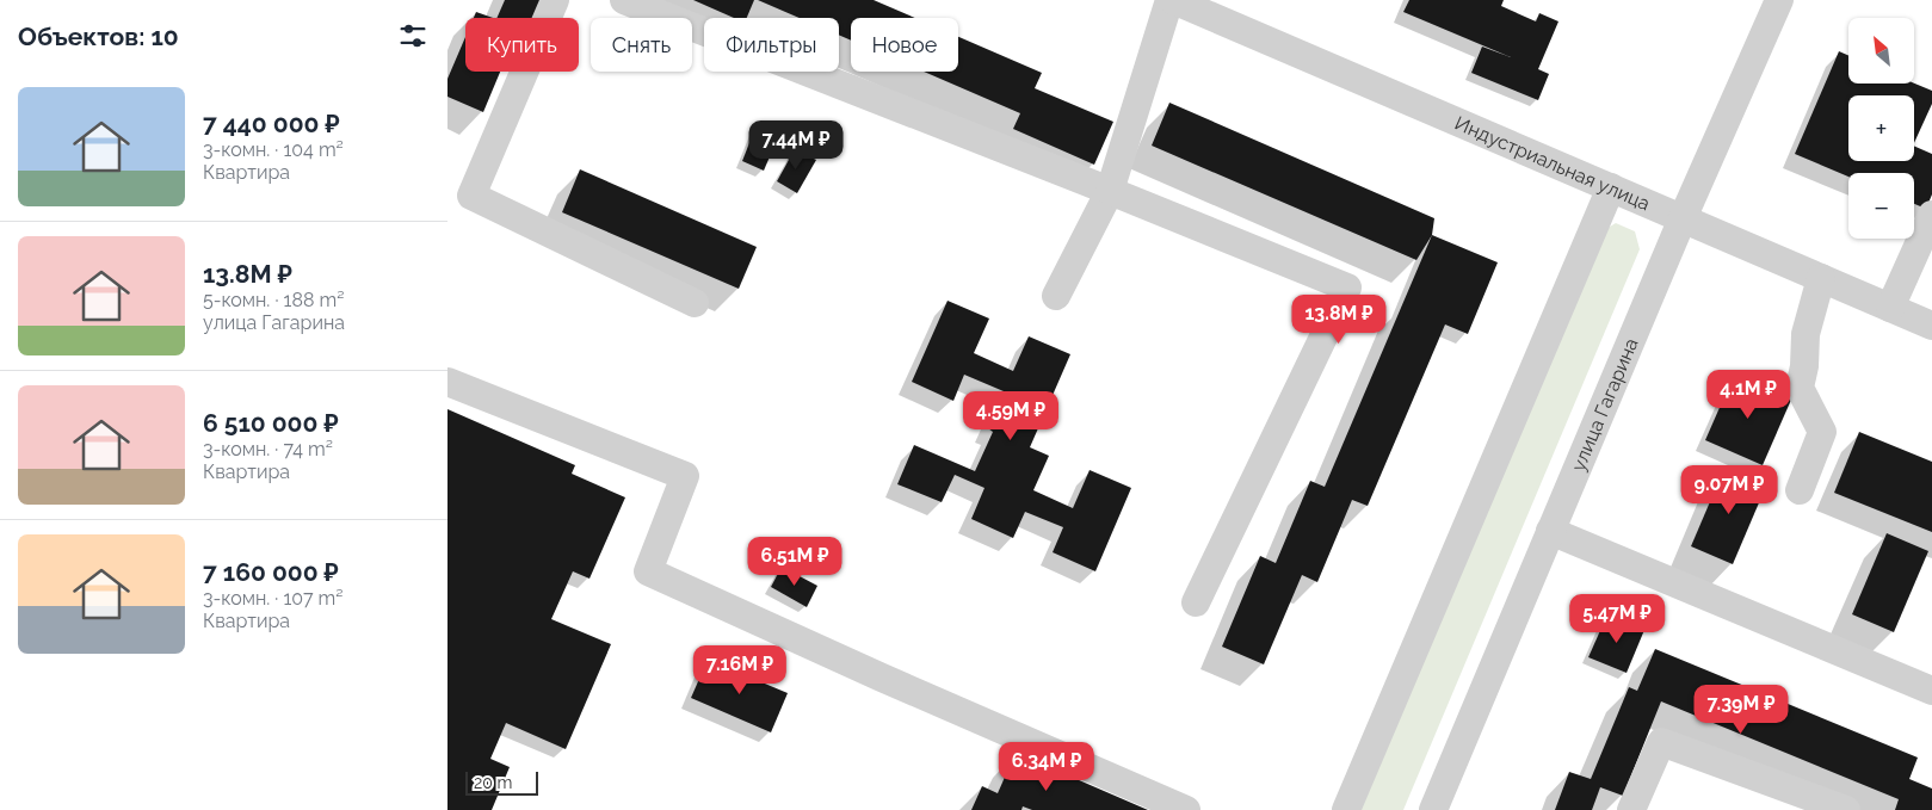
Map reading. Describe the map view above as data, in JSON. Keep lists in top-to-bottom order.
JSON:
{
  "streets": {
    "street": ["Индустриальная улица", "улица Гагарина"]
  },
  "crossings": [
    ["Индустриальная улица", "улица Гагарина"]
  ],
  "scale_bar": "20 m",
  "north": "top left",
  "page": {
    "heading": "Объектов: 10",
    "map_buttons": ["+", "−"],
    "chip": [
      "Купить",
      "Снять",
      "Фильтры",
      "Новое"
    ],
    "list": [
      {
        "name": "7 440 000 ₽",
        "note": "3-комн. · 104 m² · Квартира"
      },
      {
        "name": "13.8M ₽",
        "note": "5-комн. · 188 m² · улица Гагарина"
      },
      {
        "name": "6 510 000 ₽",
        "note": "3-комн. · 74 m² · Квартира"
      },
      {
        "name": "7 160 000 ₽",
        "note": "3-комн. · 107 m² · Квартира"
      }
    ],
    "price": [
      "7.44M ₽",
      "13.8M ₽",
      "4.1M ₽",
      "4.59M ₽",
      "9.07M ₽",
      "6.51M ₽",
      "5.47M ₽",
      "7.16M ₽",
      "7.39M ₽",
      "6.34M ₽"
    ],
    "scale": "20 m"
  }
}
